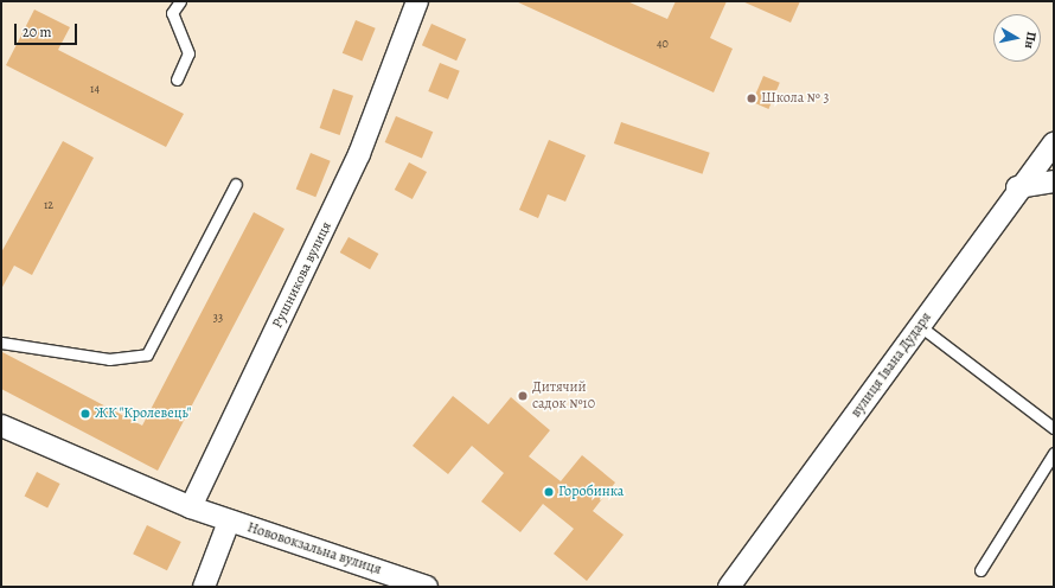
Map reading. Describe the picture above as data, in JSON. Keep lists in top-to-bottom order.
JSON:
{
  "streets": {
    "street": ["Рушникова вулиця", "вулиця Івана Дударя", "Нововокзальна вулиця"]
  },
  "places": [
    "Школа № 3",
    "Дитячий садок №10",
    "ЖК \"Кролевець\"",
    "Горобинка"
  ],
  "house_numbers": [
    "40",
    "14",
    "12",
    "33"
  ],
  "scale_bar": "20 m",
  "north": "right"
}
